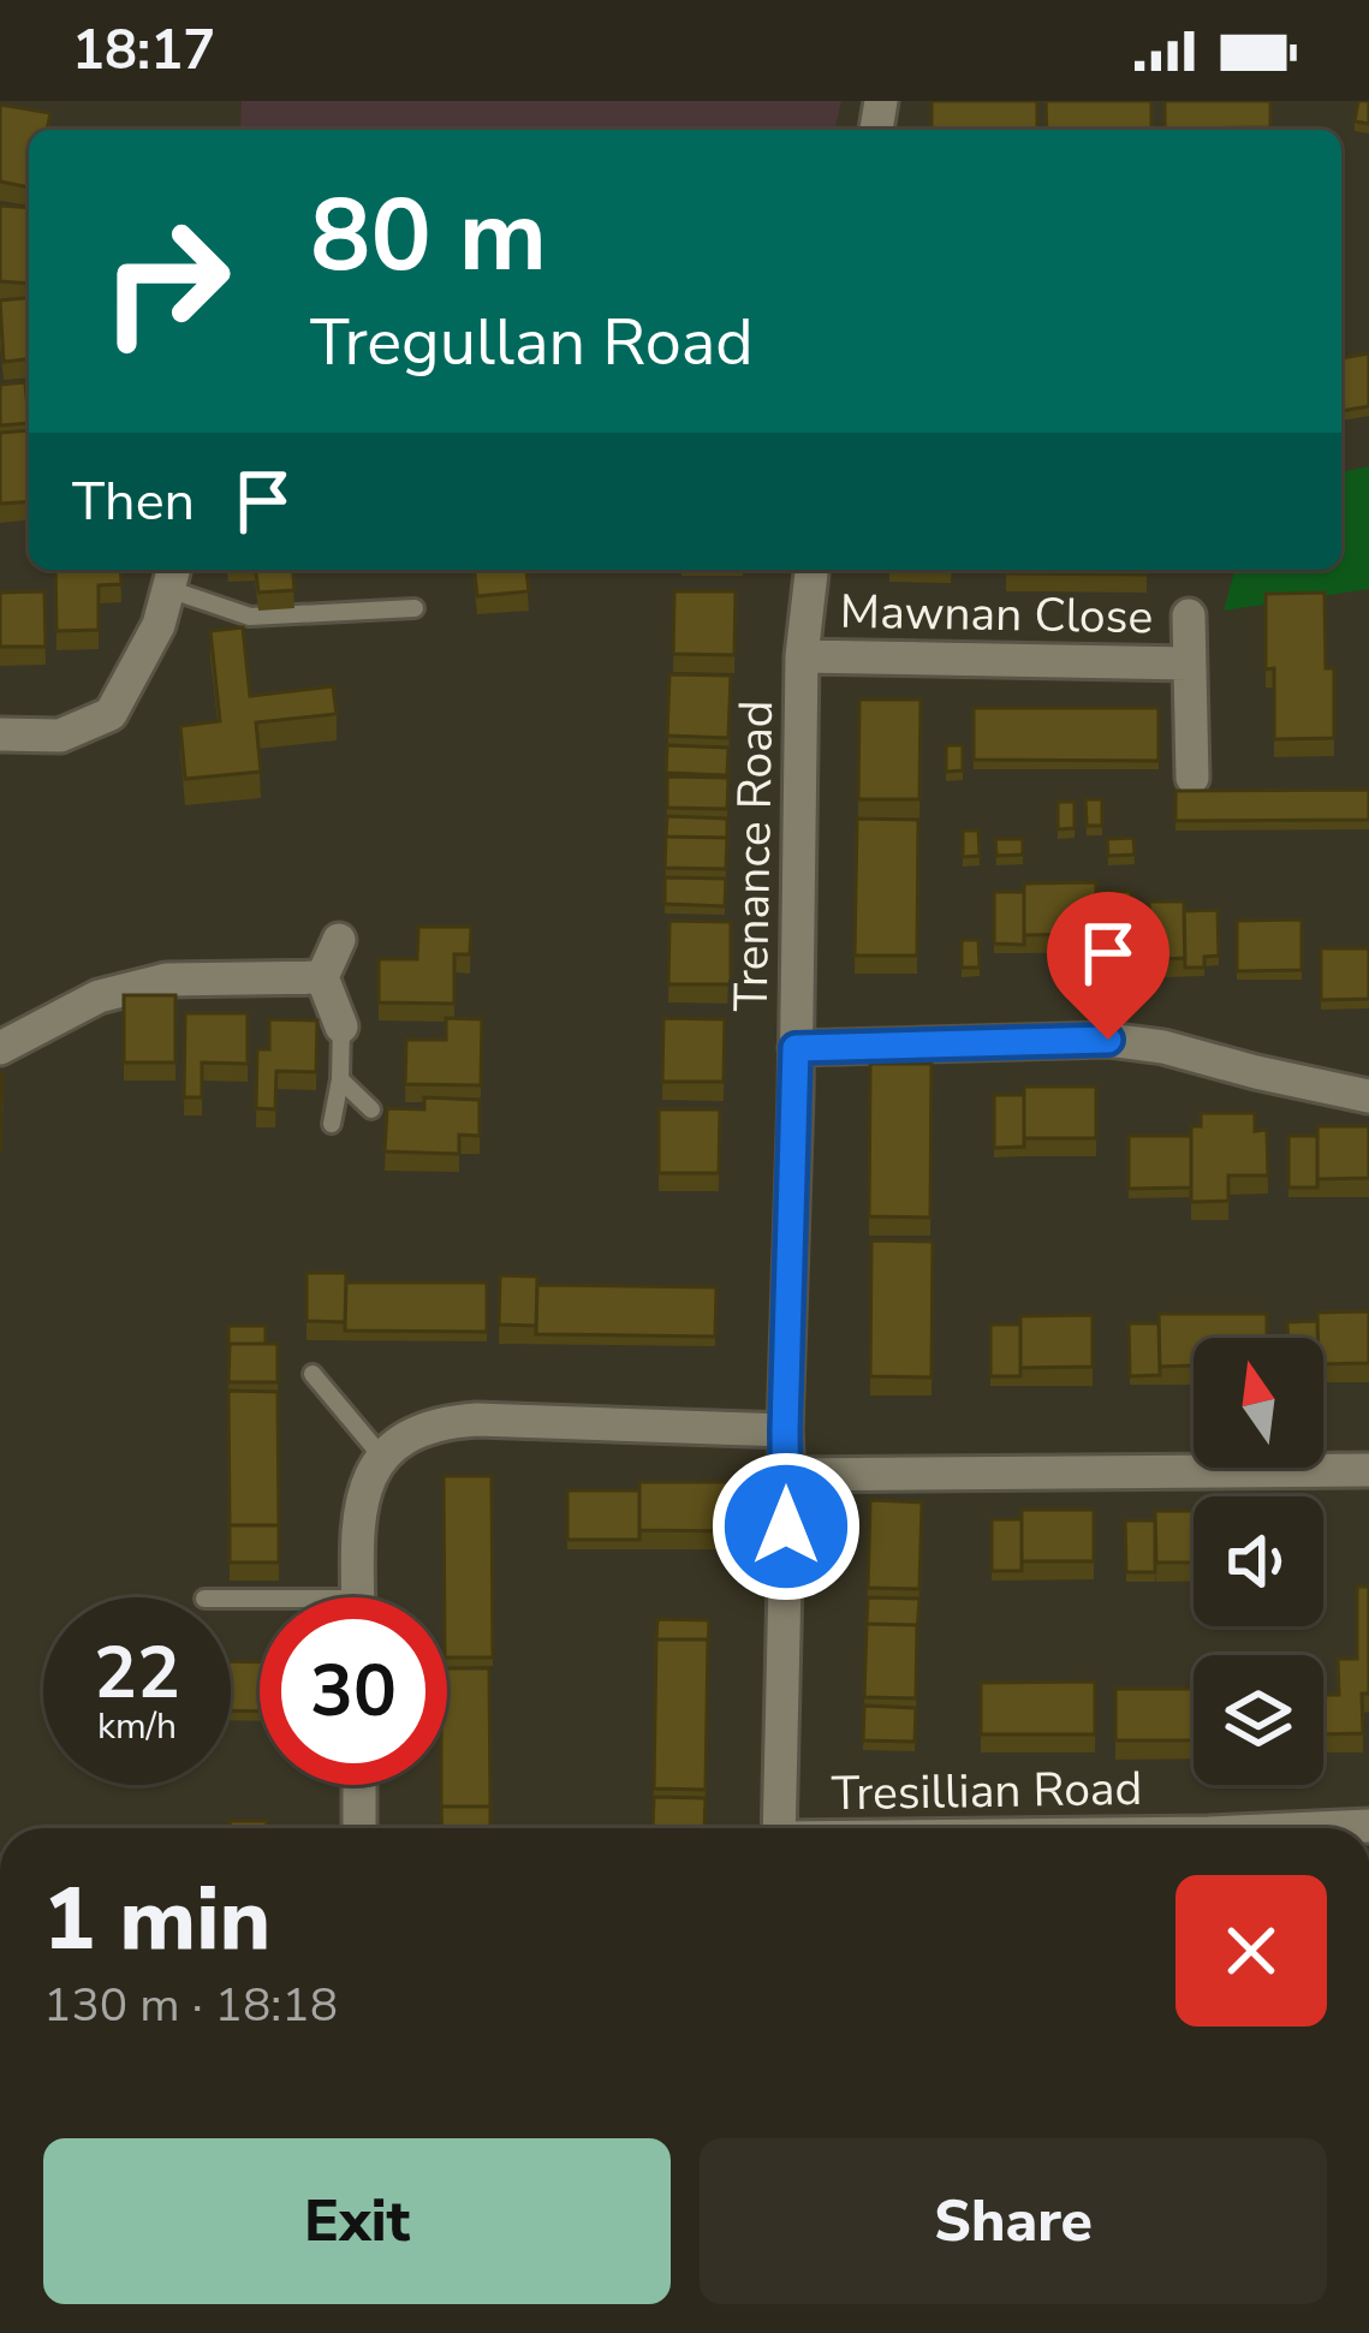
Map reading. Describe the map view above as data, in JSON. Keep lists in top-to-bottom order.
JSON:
{
  "streets": {
    "street": ["Mawnan Close", "Trenance Road"]
  },
  "crossings": [
    ["Mawnan Close", "Trenance Road"]
  ],
  "north": "top",
  "page": {
    "status": "18:17",
    "turn": ["80 m", "Tregullan Road"],
    "then": "Then",
    "speed": "22 km/h",
    "limit": "30",
    "heading": ["1 min", "130 m · 18:18"],
    "buttons": ["Exit", "Share"]
  }
}
